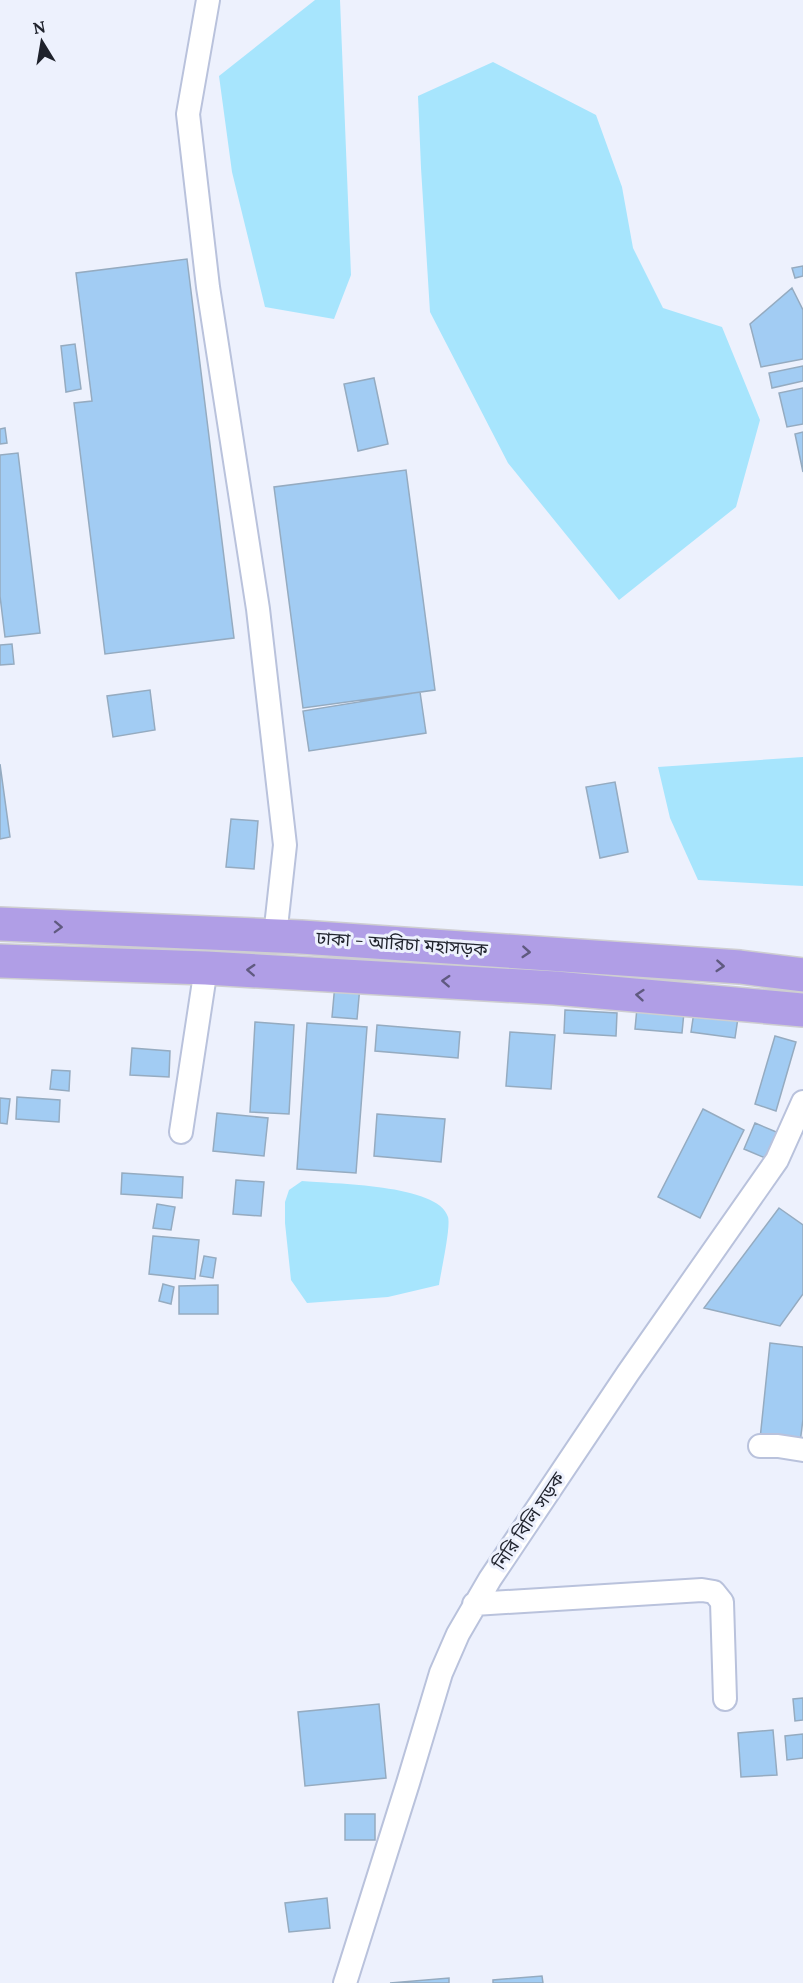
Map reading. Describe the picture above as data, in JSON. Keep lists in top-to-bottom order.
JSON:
{
  "streets": {
    "highway": ["ঢাকা - আরিচা মহাসড়ক"],
    "street": ["নিরি বিলি সড়ক"]
  },
  "north": "top"
}
